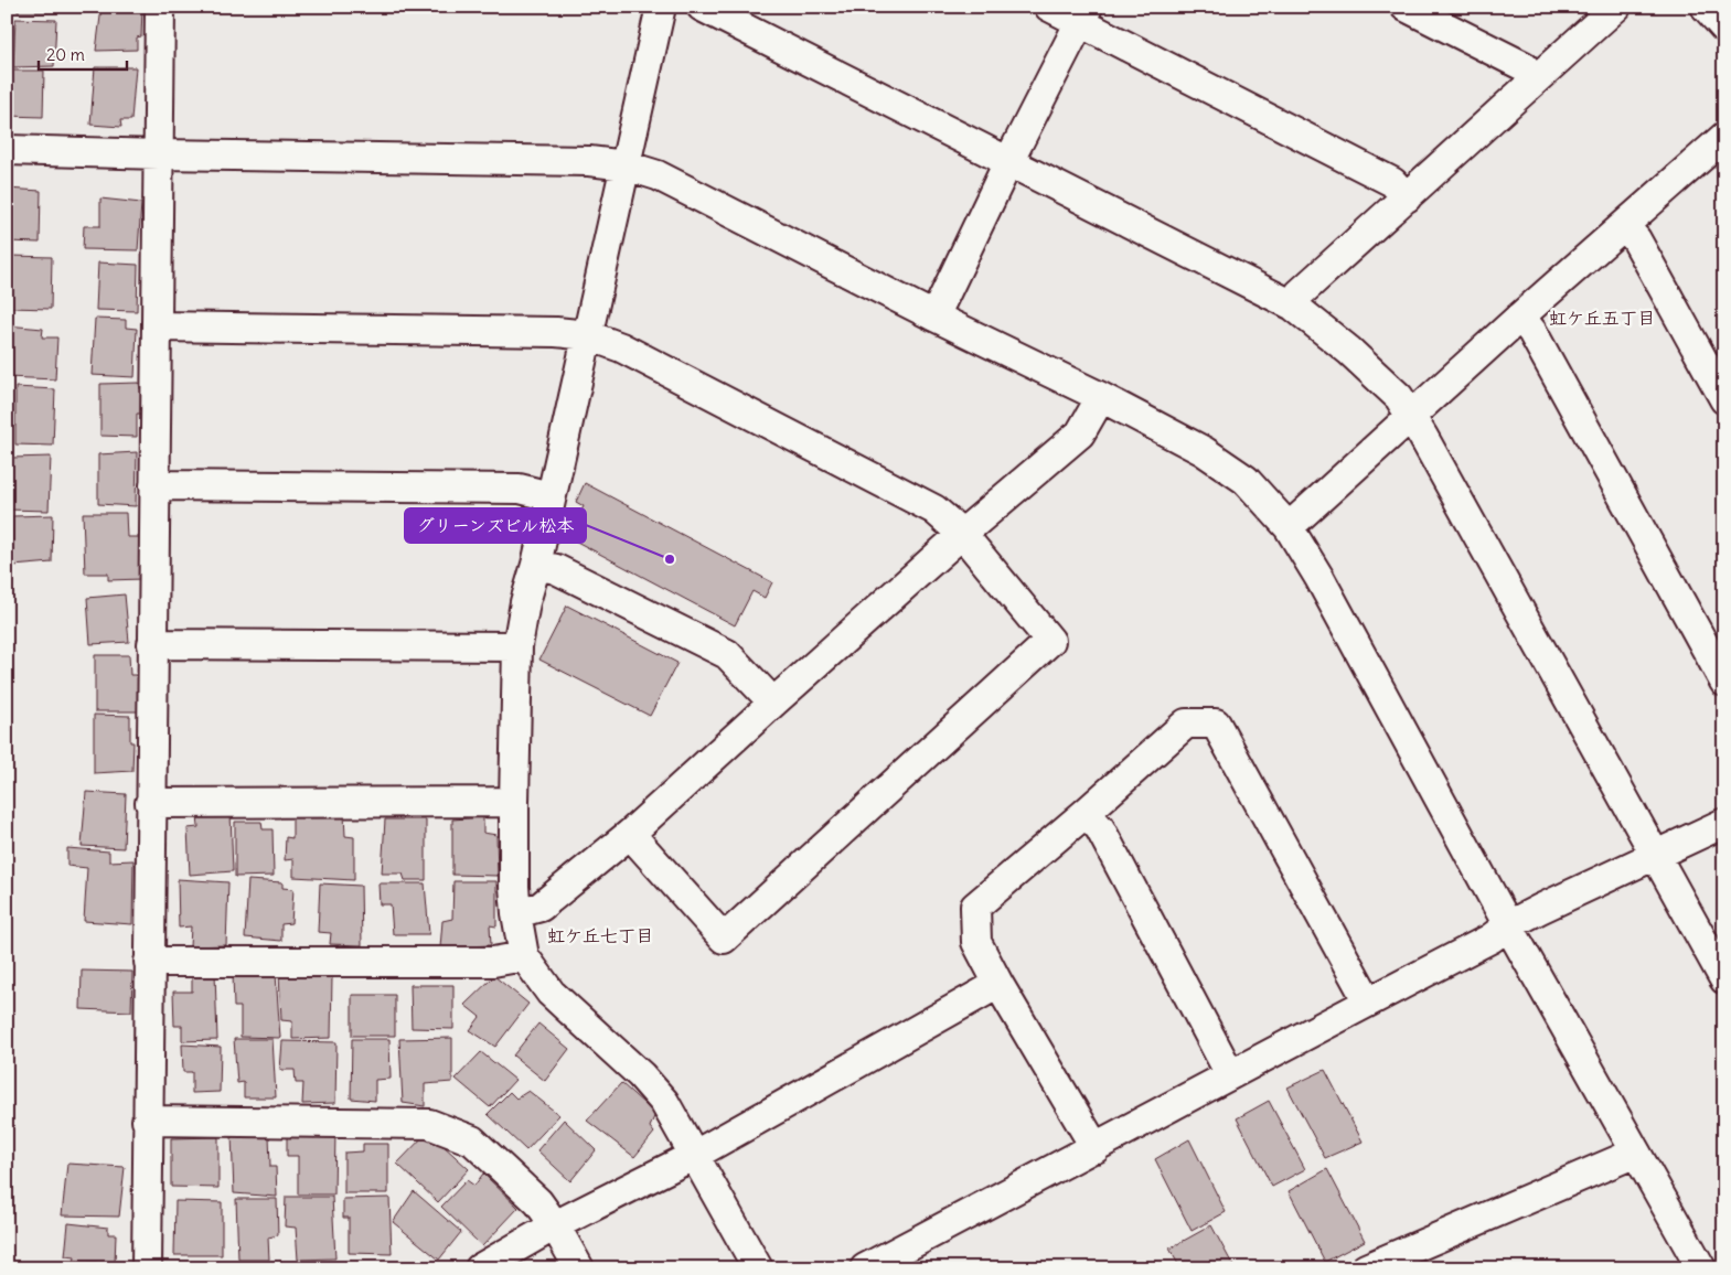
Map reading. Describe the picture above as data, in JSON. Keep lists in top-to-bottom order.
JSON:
{
  "districts": ["虹ケ丘五丁目", "虹ケ丘七丁目"],
  "places": ["グリーンズビル松本"],
  "scale_bar": "20 m"
}
